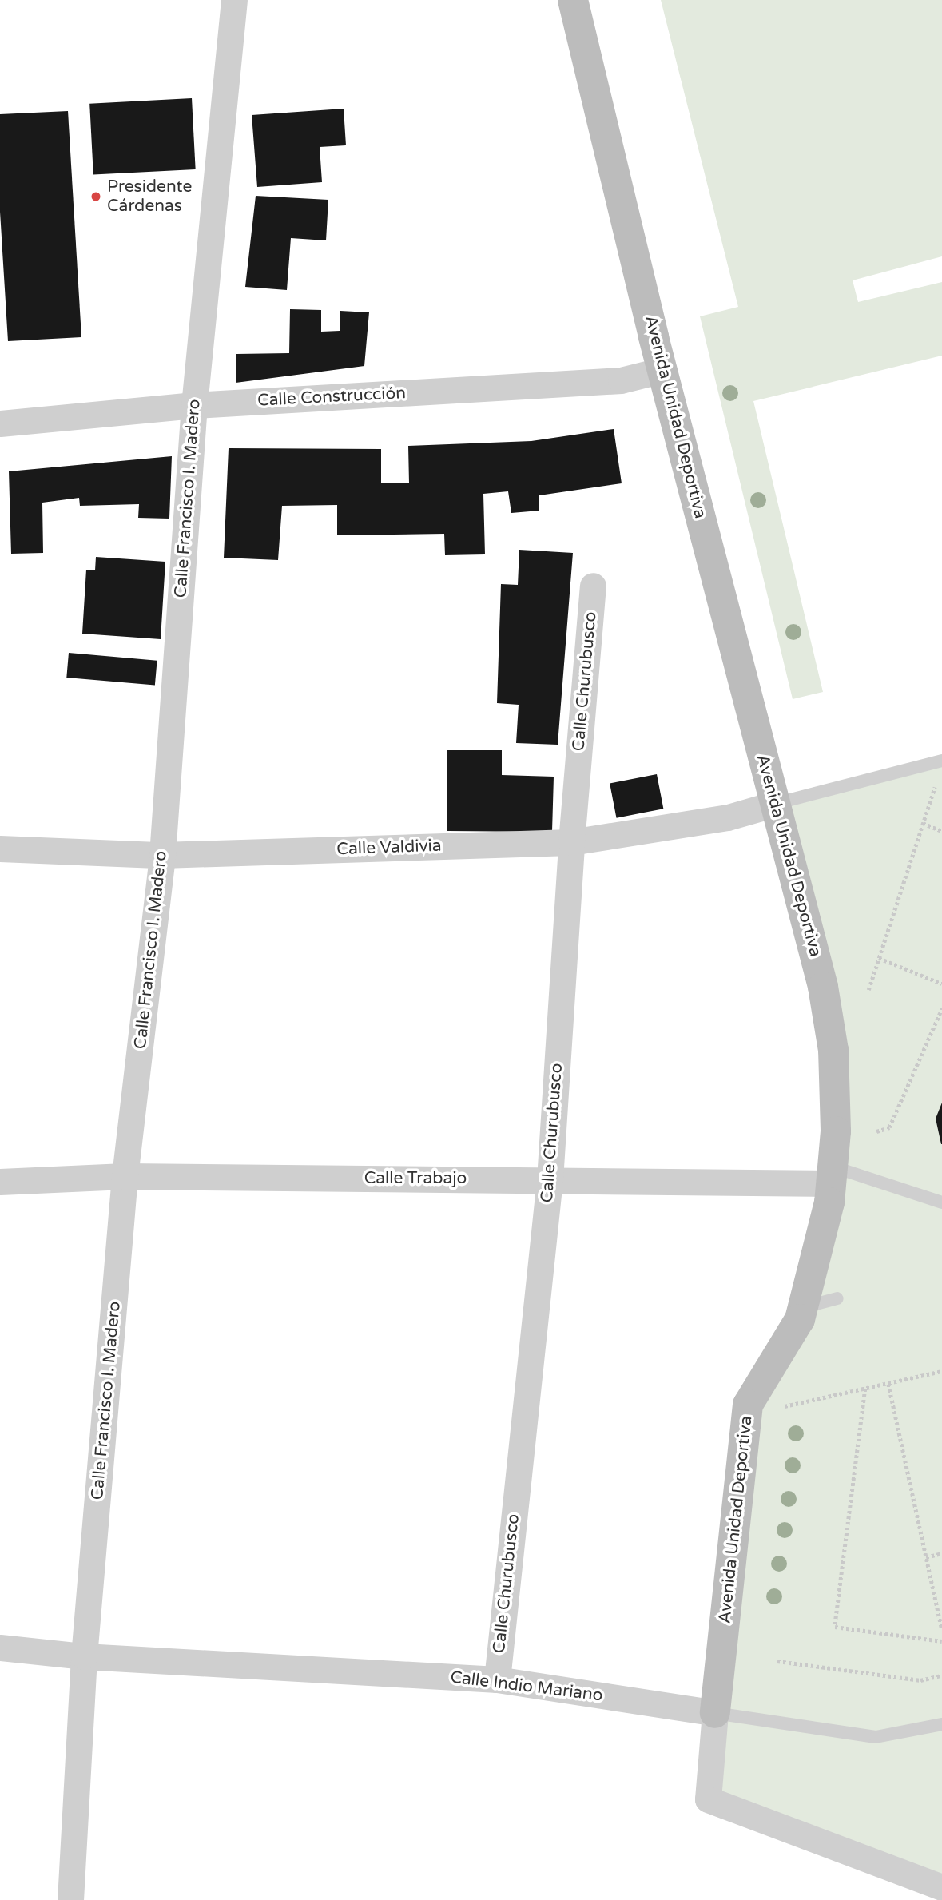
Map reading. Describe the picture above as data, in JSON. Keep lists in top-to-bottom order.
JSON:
{
  "streets": {
    "street": [
      "Calle Construcción",
      "Avenida Unidad Deportiva",
      "Calle Francisco I. Madero",
      "Calle Churubusco",
      "Calle Valdivia",
      "Calle Trabajo",
      "Calle Indio Mariano"
    ]
  },
  "crossings": [
    ["Calle Construcción", "Avenida Unidad Deportiva"],
    ["Calle Construcción", "Calle Francisco I. Madero"],
    ["Avenida Unidad Deportiva", "Calle Valdivia"],
    ["Avenida Unidad Deportiva", "Calle Trabajo"],
    ["Avenida Unidad Deportiva", "Calle Indio Mariano"],
    ["Calle Francisco I. Madero", "Calle Valdivia"],
    ["Calle Francisco I. Madero", "Calle Trabajo"],
    ["Calle Francisco I. Madero", "Calle Indio Mariano"],
    ["Calle Churubusco", "Calle Valdivia"],
    ["Calle Churubusco", "Calle Trabajo"],
    ["Calle Churubusco", "Calle Indio Mariano"]
  ],
  "places": ["Presidente Cárdenas"]
}
